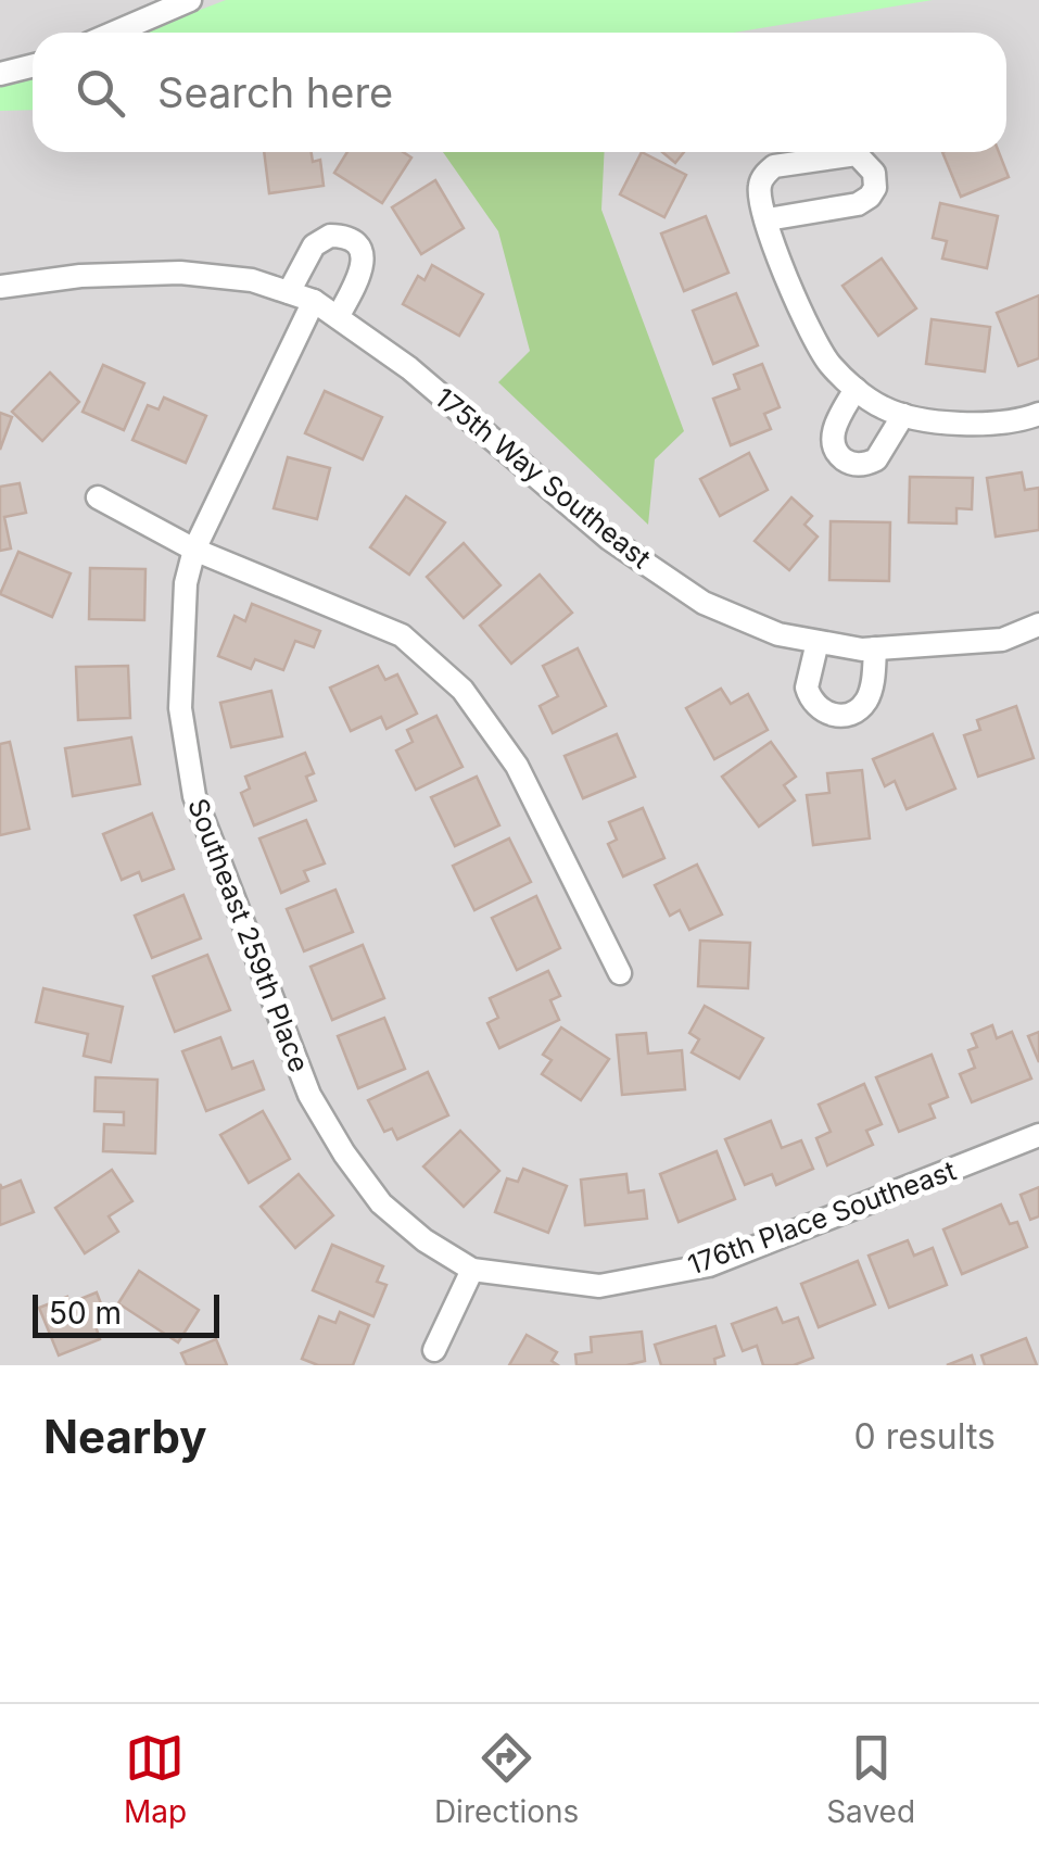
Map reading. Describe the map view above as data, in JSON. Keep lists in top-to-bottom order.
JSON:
{
  "streets": {
    "street": ["175th Way Southeast", "Southeast 259th Place", "176th Place Southeast"]
  },
  "crossings": [
    ["175th Way Southeast", "Southeast 259th Place"],
    ["Southeast 259th Place", "176th Place Southeast"]
  ],
  "scale_bar": "50 m",
  "page": {
    "search": "Search here",
    "scale": "50 m",
    "heading": ["Nearby", "0 results"],
    "nav": ["Map", "Directions", "Saved"]
  }
}
